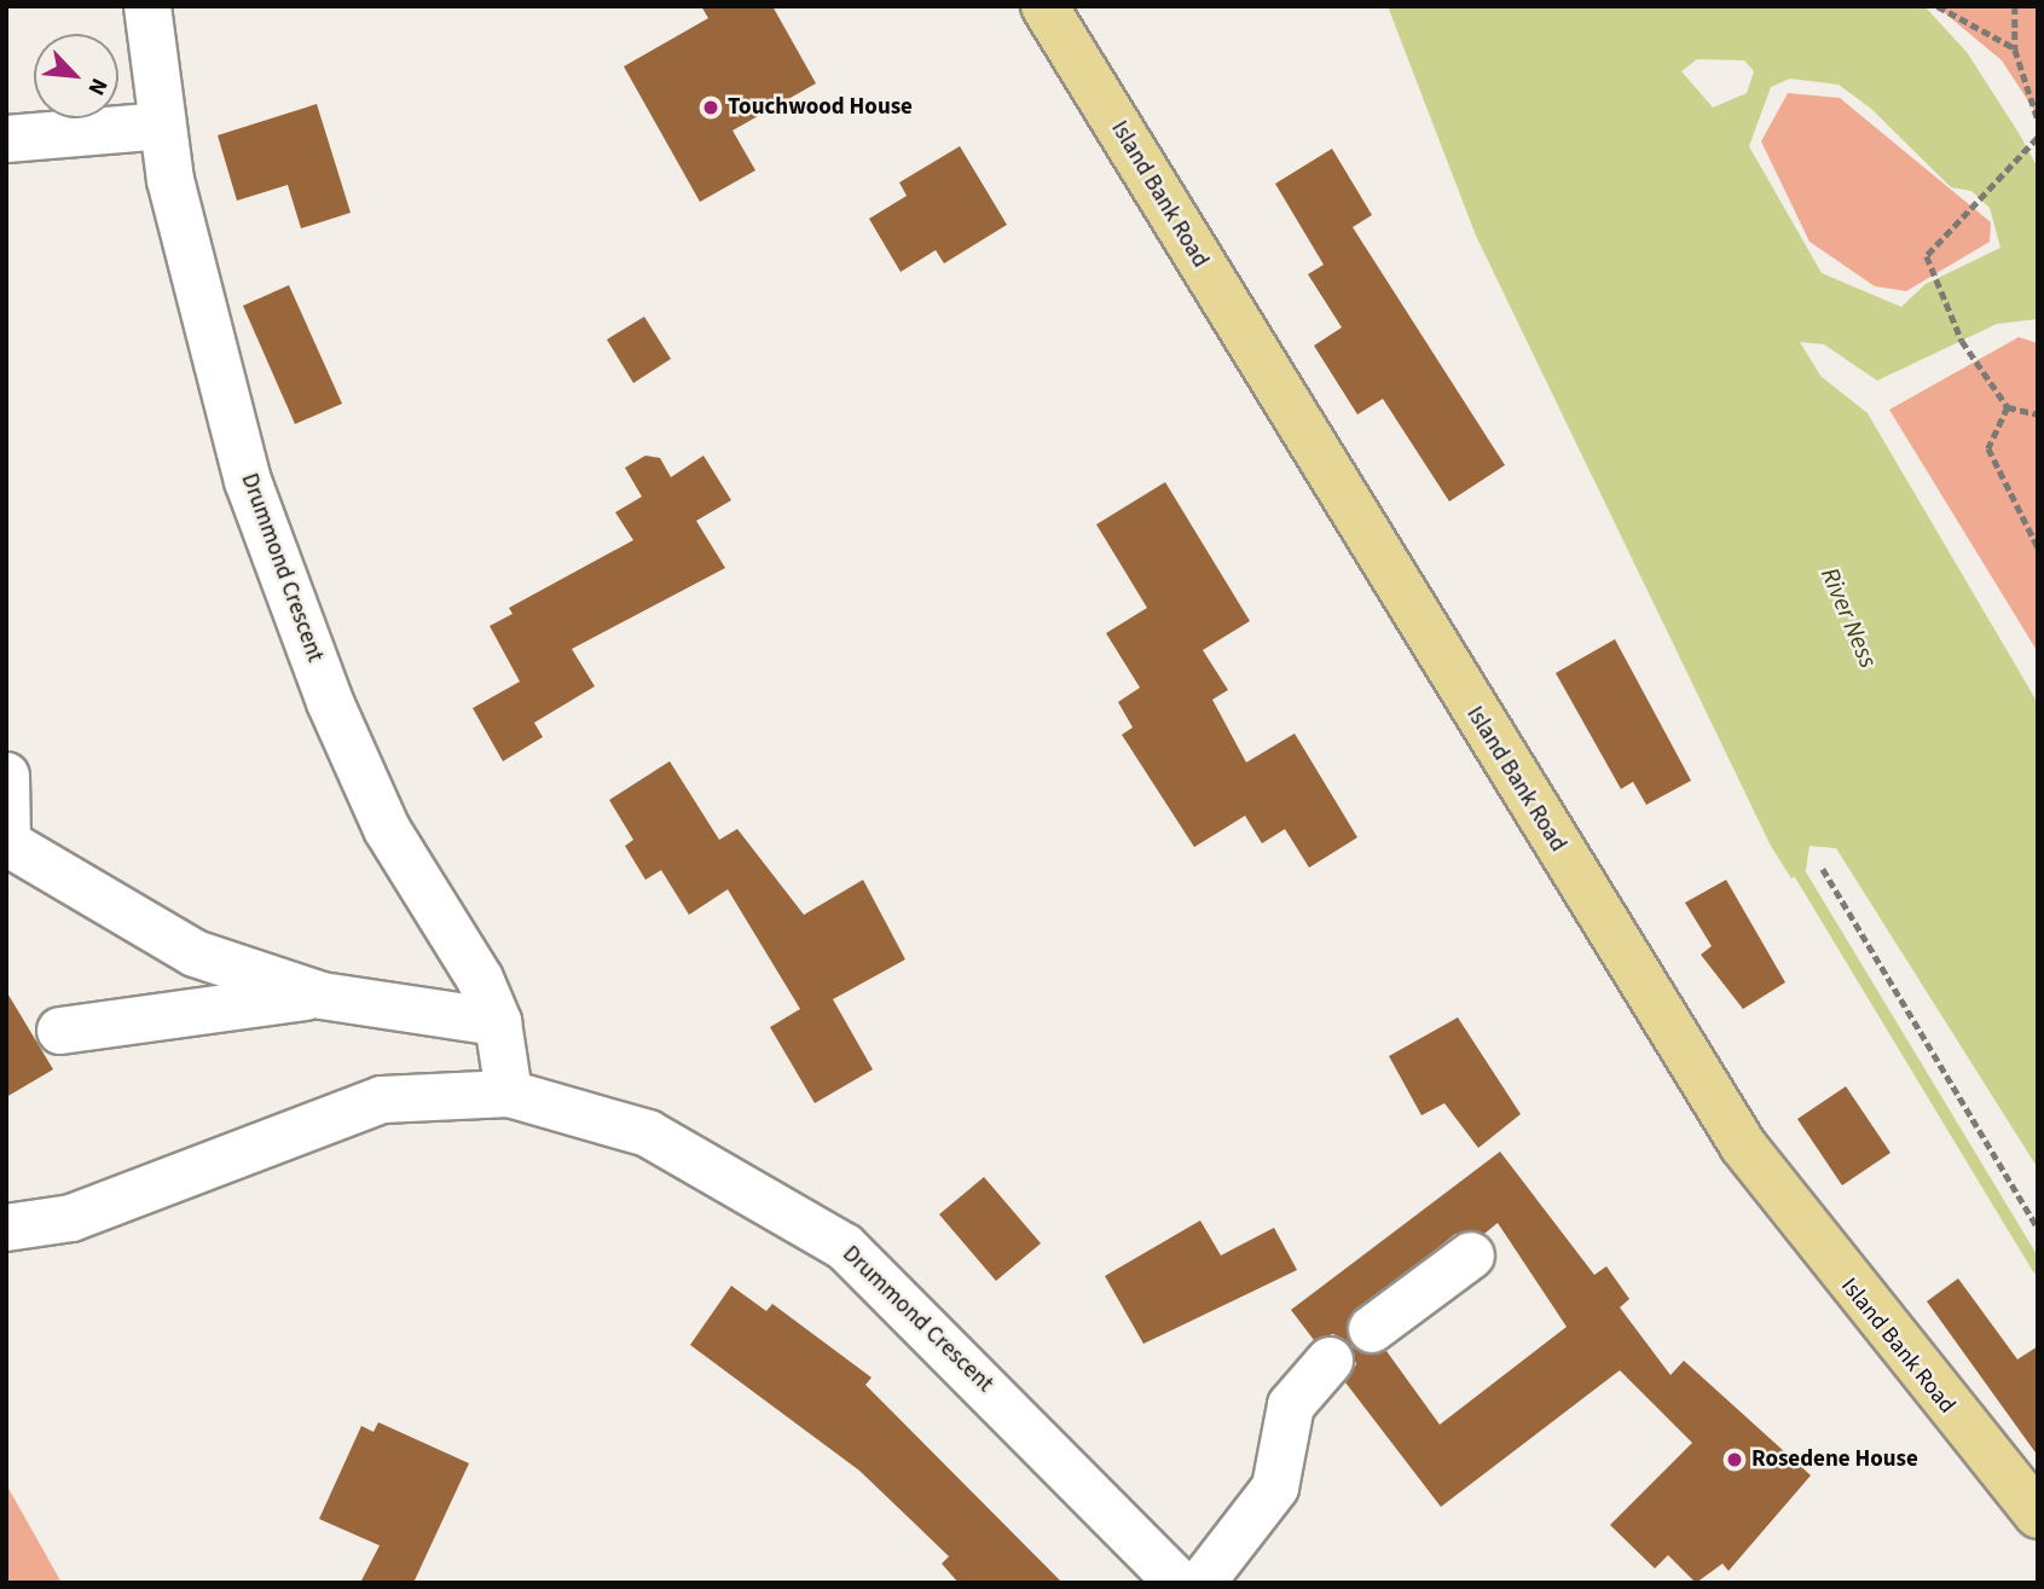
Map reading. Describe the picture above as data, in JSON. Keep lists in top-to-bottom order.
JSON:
{
  "streets": {
    "main road": ["Island Bank Road"],
    "street": ["Drummond Crescent"]
  },
  "water": ["River Ness"],
  "places": ["Touchwood House", "Rosedene House"],
  "north": "bottom right"
}
